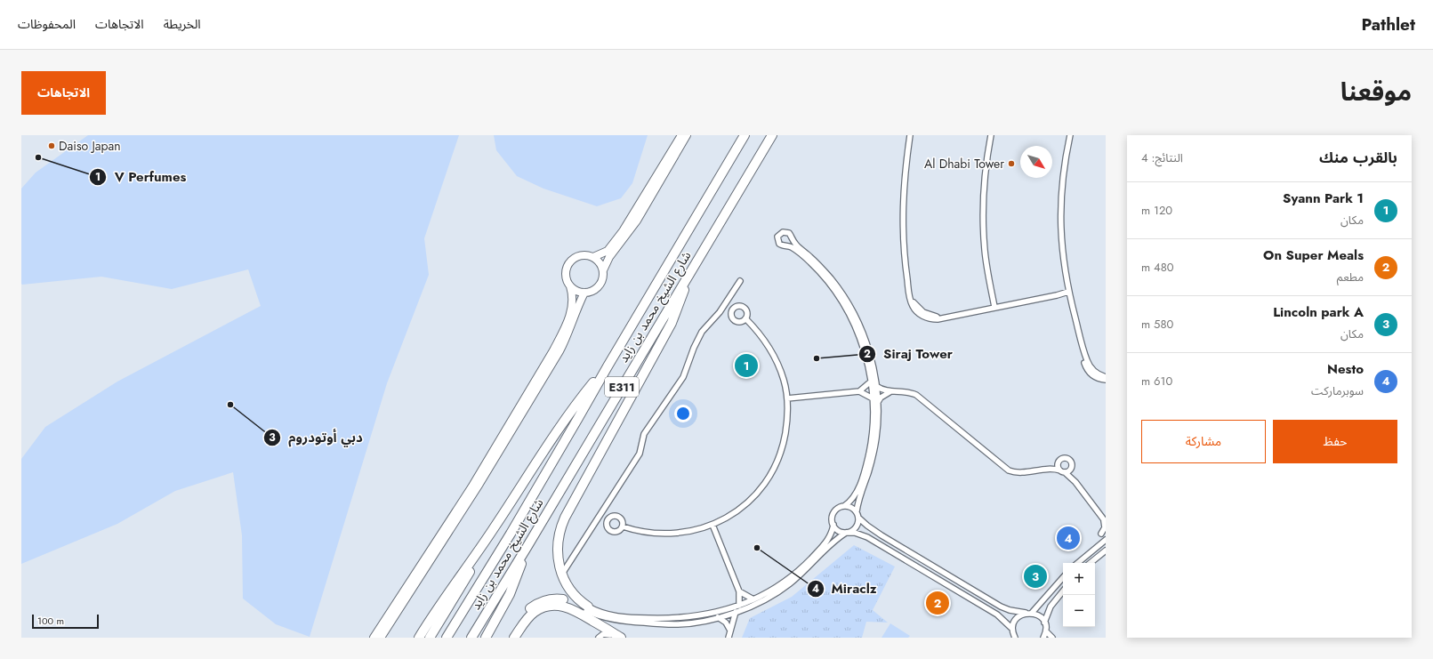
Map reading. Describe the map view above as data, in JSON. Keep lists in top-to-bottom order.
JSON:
{
  "streets": {
    "highway": ["شارع الشيخ محمد بن زايد", "E311"]
  },
  "places": [
    "Daiso Japan",
    "V Perfumes",
    "Al Dhabi Tower",
    "Siraj Tower",
    "دبي أوتودروم",
    "Miraclz"
  ],
  "scale_bar": "100 m",
  "north": "bottom right",
  "page": {
    "header": "Pathlet",
    "nav": ["الخريطة", "الاتجاهات", "المحفوظات"],
    "title": "موقعنا",
    "buttons": [
      "الاتجاهات",
      ["حفظ", "مشاركة"]
    ],
    "heading": ["بالقرب منك", "النتائج: 4"],
    "list": [
      {
        "mark": "1",
        "name": "Syann Park 1",
        "note": "مكان",
        "value": "120 m"
      },
      {
        "mark": "2",
        "name": "On Super Meals",
        "note": "مطعم",
        "value": "480 m"
      },
      {
        "mark": "3",
        "name": "Lincoln park A",
        "note": "مكان",
        "value": "580 m"
      },
      {
        "mark": "4",
        "name": "Nesto",
        "note": "سوبرماركت",
        "value": "610 m"
      }
    ],
    "pins": [
      "1",
      "4",
      "3",
      "2"
    ],
    "map_buttons": ["+", "−"],
    "scale": "100 m"
  }
}
